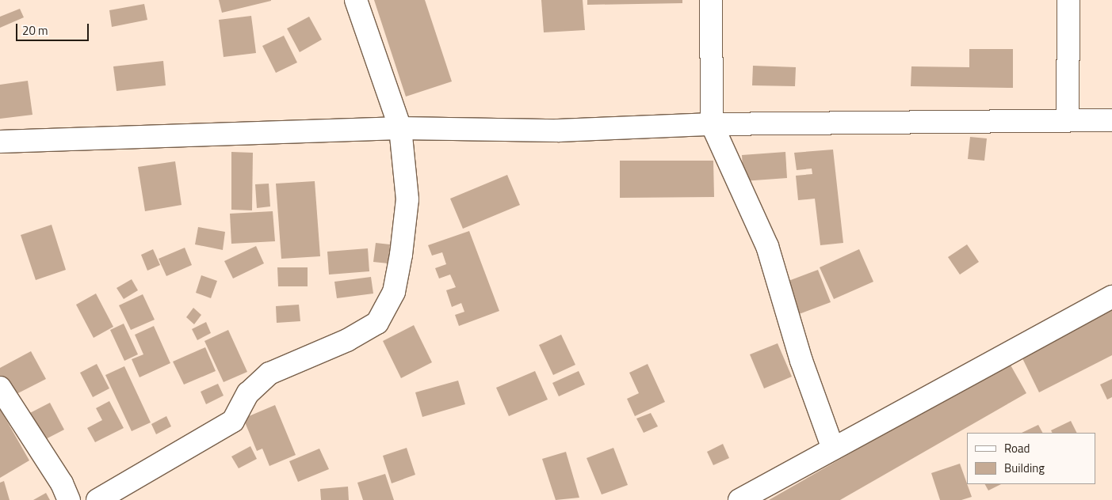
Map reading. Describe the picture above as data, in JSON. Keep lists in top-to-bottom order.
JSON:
{
  "legend": ["Road", "Building"],
  "scale_bar": "20 m"
}
